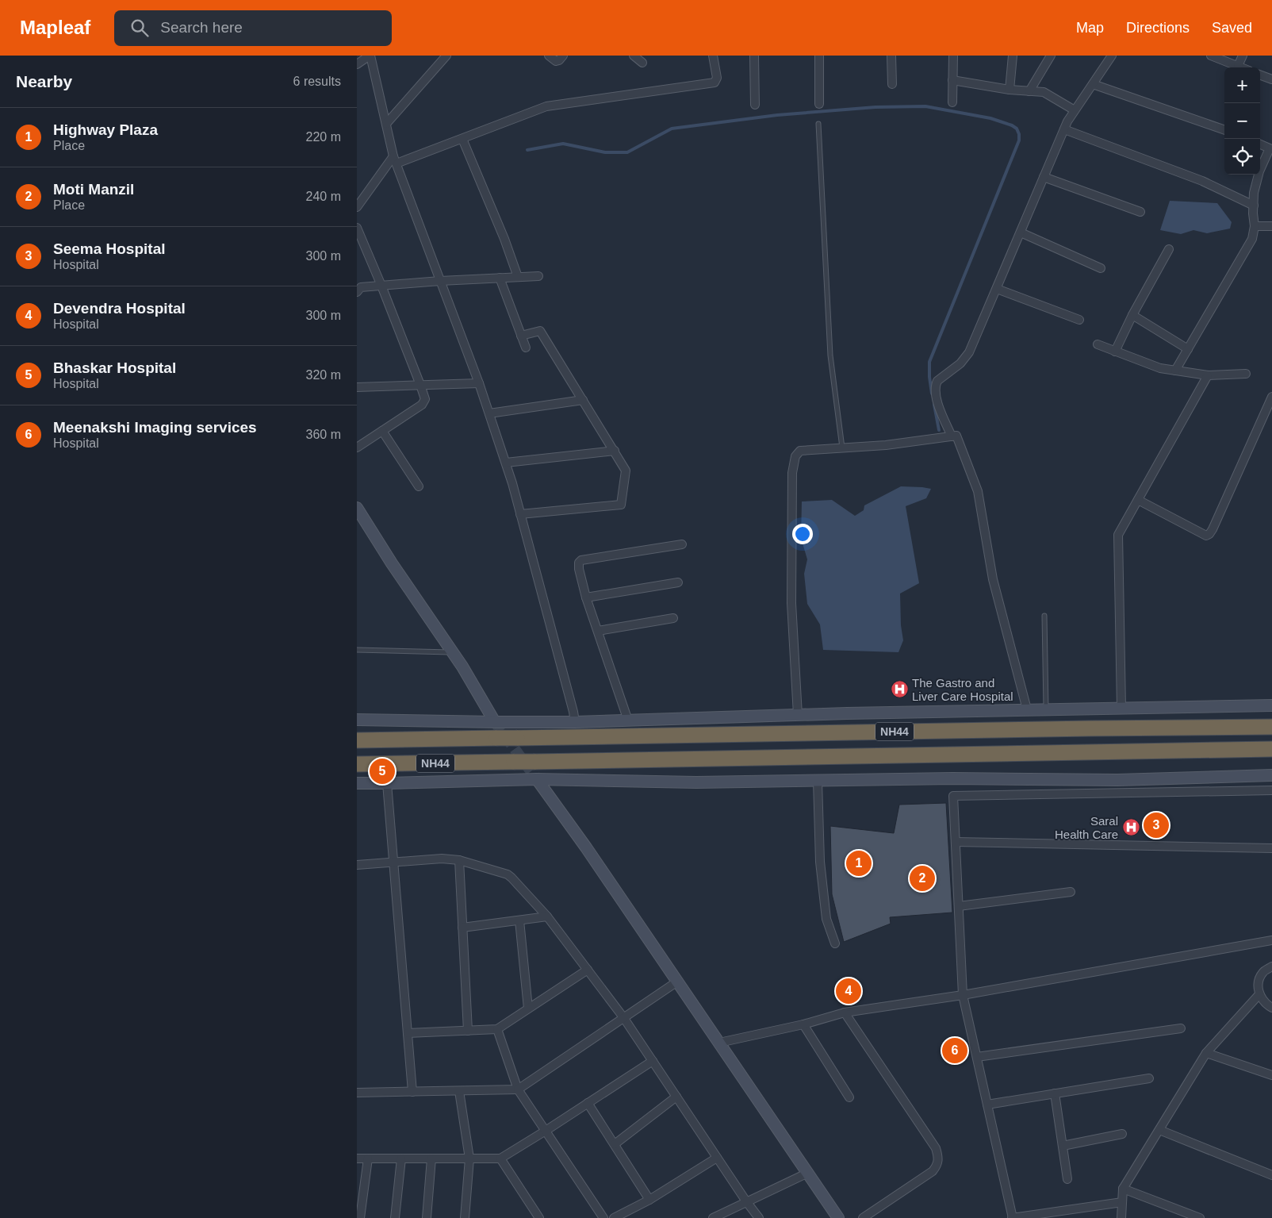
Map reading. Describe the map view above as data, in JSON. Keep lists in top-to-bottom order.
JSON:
{
  "streets": {
    "highway": ["NH44"]
  },
  "places": {
    "hospital": ["The Gastro and Liver Care Hospital", "Saral Health Care"]
  },
  "page": {
    "header": "Mapleaf",
    "search": "Search here",
    "nav": ["Map", "Directions", "Saved"],
    "heading": ["Nearby", "6 results"],
    "map_buttons": ["+", "−"],
    "list": [
      {
        "mark": "1",
        "name": "Highway Plaza",
        "note": "Place",
        "value": "220 m"
      },
      {
        "mark": "2",
        "name": "Moti Manzil",
        "note": "Place",
        "value": "240 m"
      },
      {
        "mark": "3",
        "name": "Seema Hospital",
        "note": "Hospital",
        "value": "300 m"
      },
      {
        "mark": "4",
        "name": "Devendra Hospital",
        "note": "Hospital",
        "value": "300 m"
      },
      {
        "mark": "5",
        "name": "Bhaskar Hospital",
        "note": "Hospital",
        "value": "320 m"
      },
      {
        "mark": "6",
        "name": "Meenakshi Imaging services",
        "note": "Hospital",
        "value": "360 m"
      }
    ],
    "pins": [
      "5",
      "3",
      "1",
      "2",
      "4",
      "6"
    ]
  }
}
